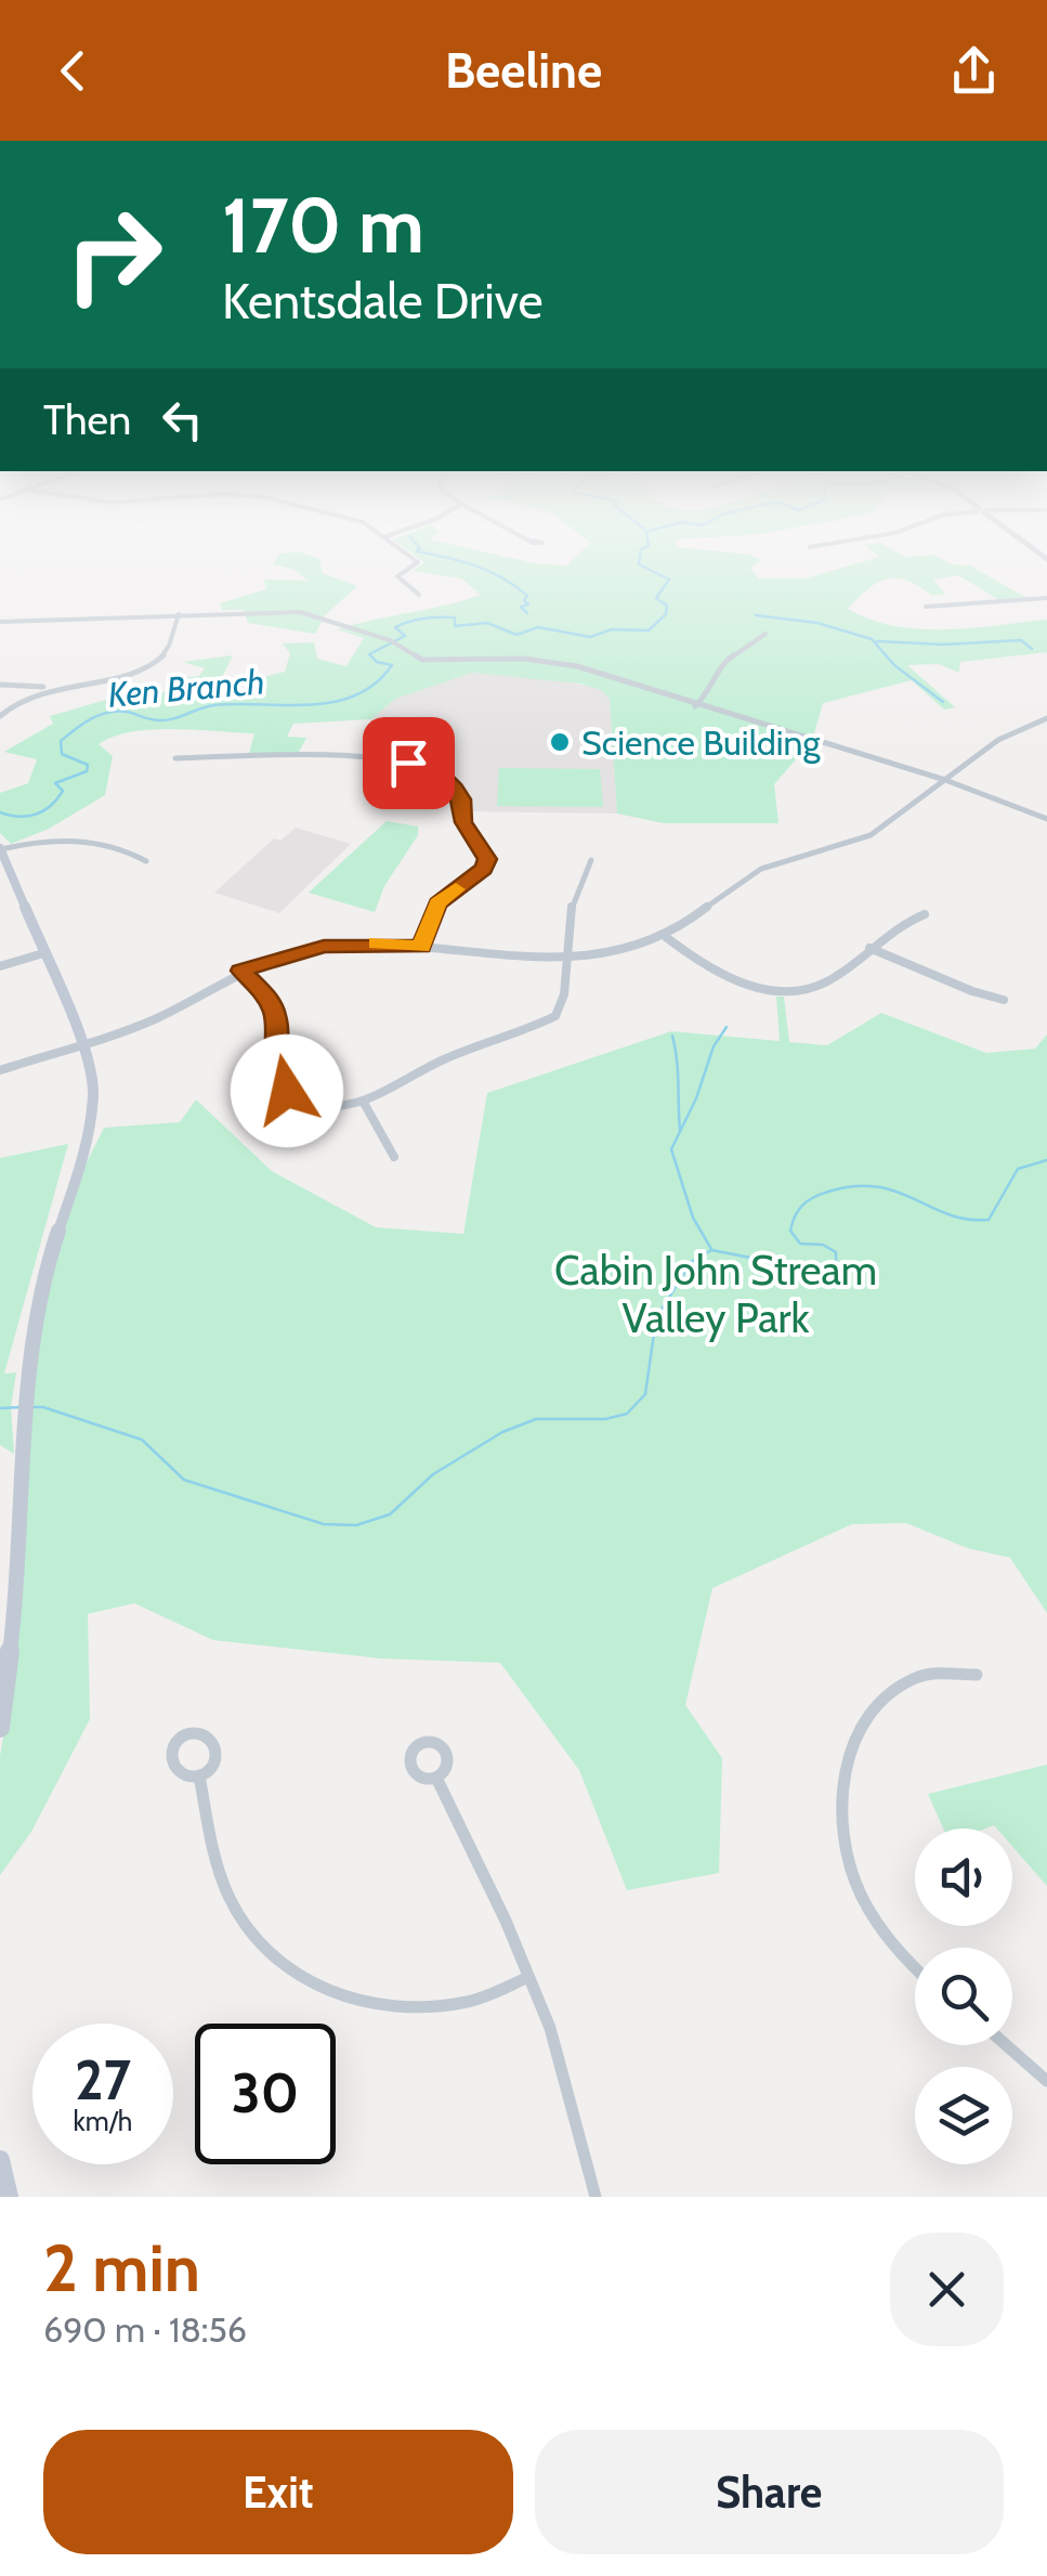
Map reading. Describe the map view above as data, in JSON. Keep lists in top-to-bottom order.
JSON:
{
  "water": ["Ken Branch"],
  "parks": ["Cabin John Stream Valley Park"],
  "places": ["Science Building"],
  "page": {
    "header": "Beeline",
    "turn": ["170 m", "Kentsdale Drive"],
    "then": "Then",
    "speed": "27 km/h",
    "limit": "30",
    "heading": ["2 min", "690 m · 18:56"],
    "buttons": ["Exit", "Share"]
  }
}
